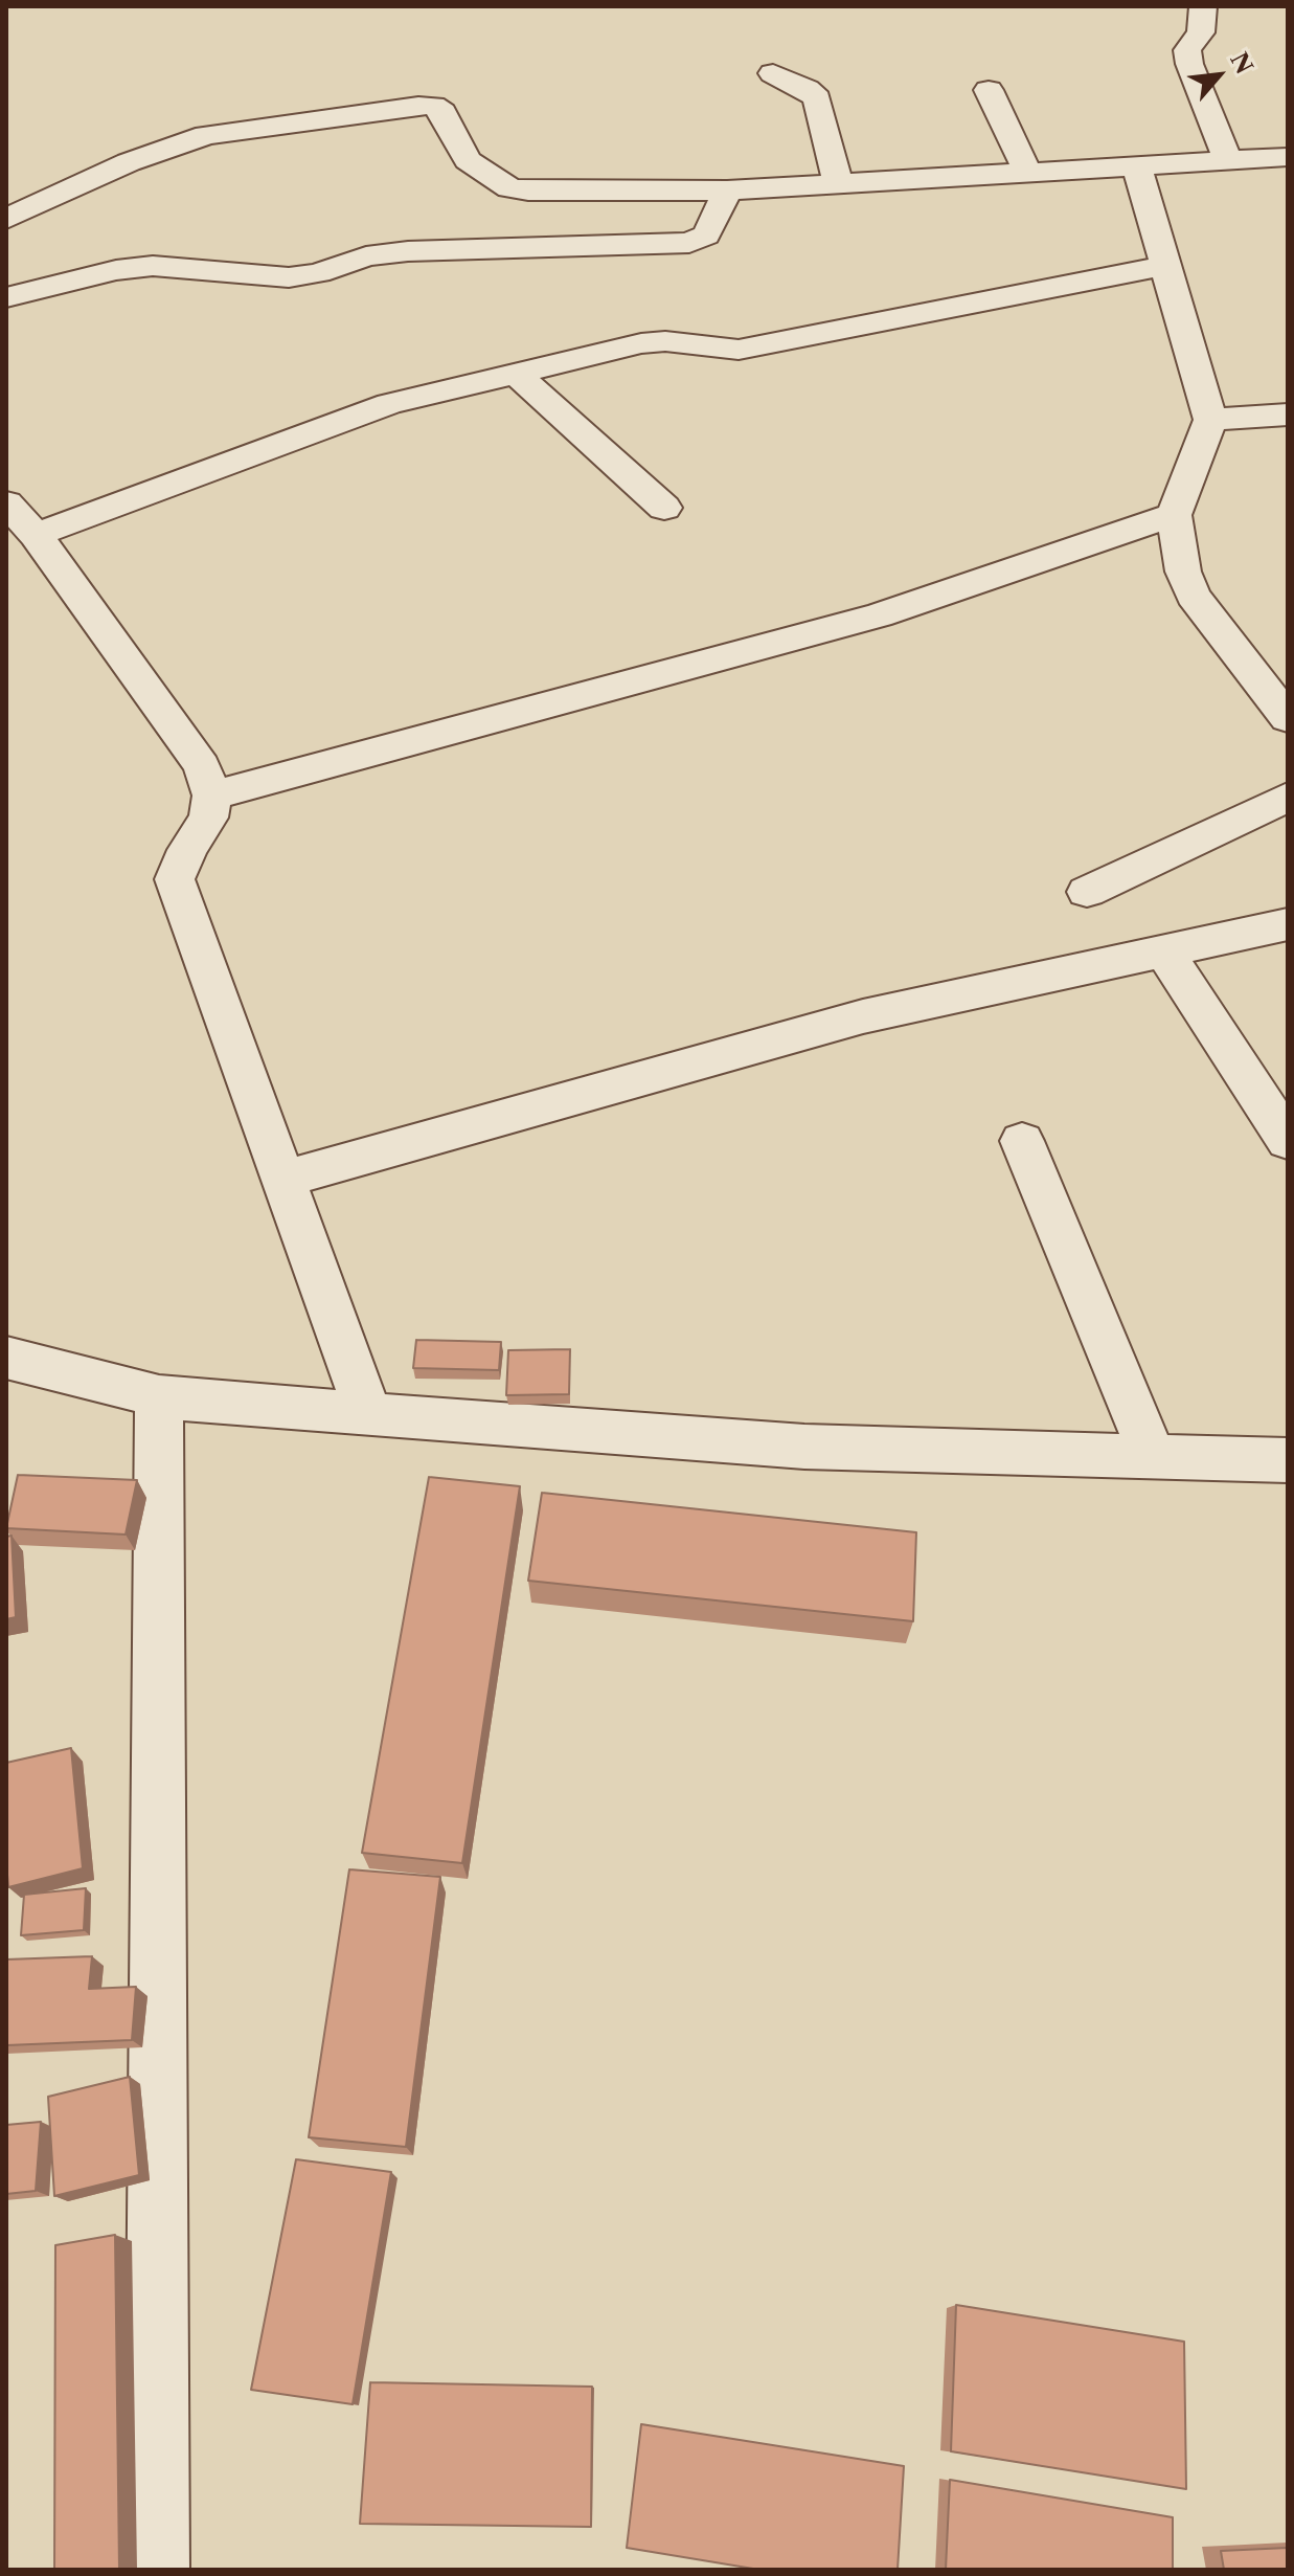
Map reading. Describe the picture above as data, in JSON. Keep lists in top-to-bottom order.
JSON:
{
  "north": "top right"
}
